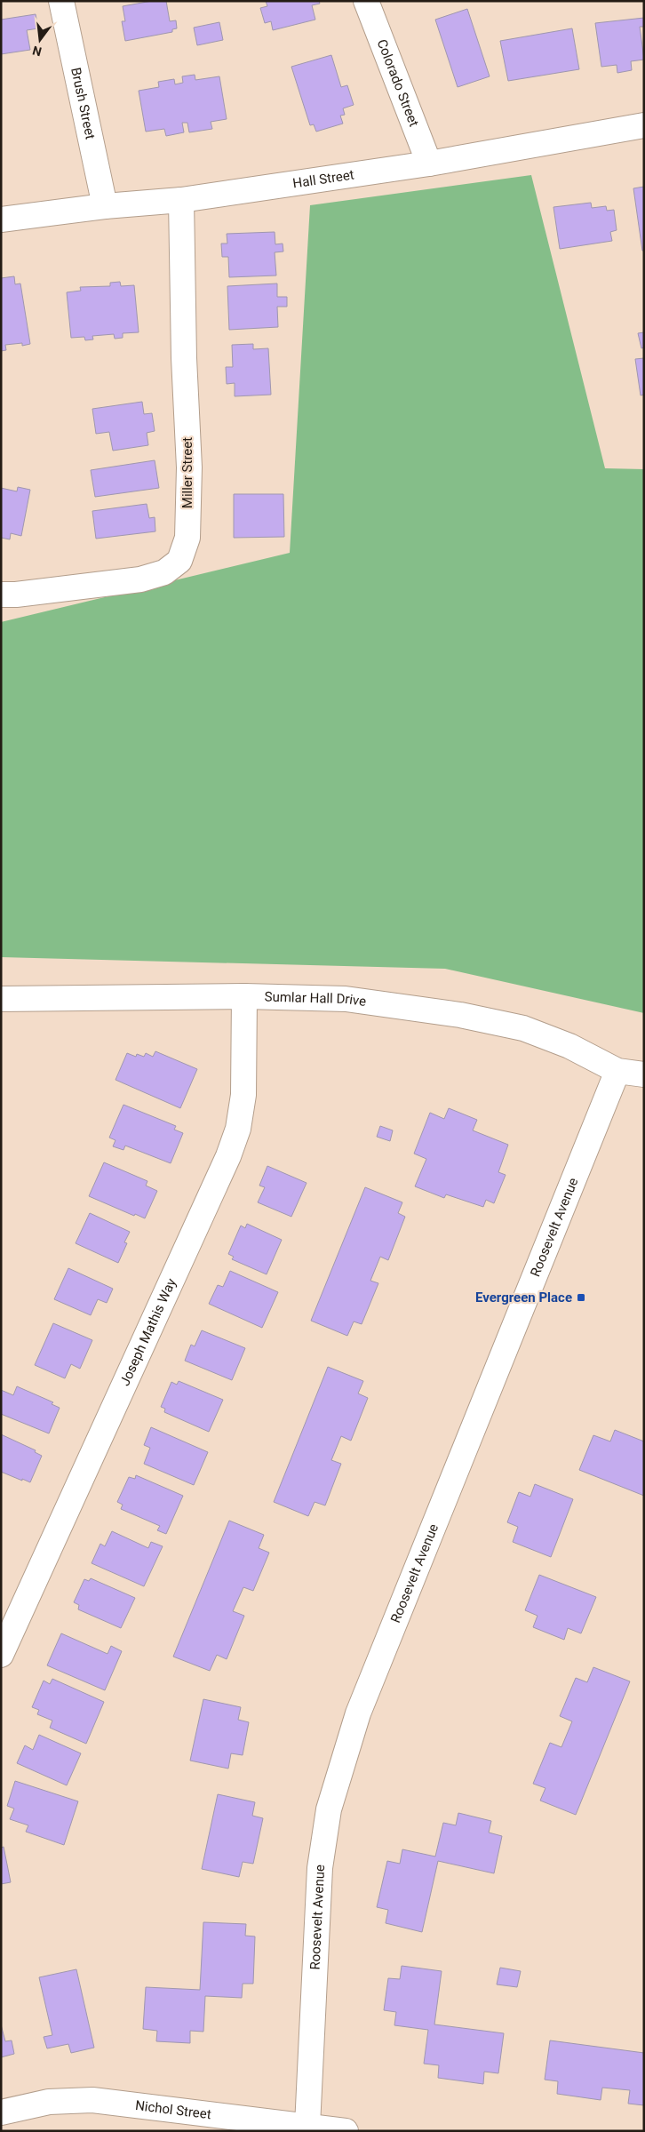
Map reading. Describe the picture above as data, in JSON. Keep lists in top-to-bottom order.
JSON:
{
  "streets": {
    "street": [
      "Colorado Street",
      "Brush Street",
      "Hall Street",
      "Miller Street",
      "Sumlar Hall Drive",
      "Roosevelt Avenue",
      "Joseph Mathis Way",
      "Nichol Street"
    ]
  },
  "crossings": [
    ["Colorado Street", "Hall Street"],
    ["Brush Street", "Hall Street"],
    ["Hall Street", "Miller Street"],
    ["Sumlar Hall Drive", "Roosevelt Avenue"],
    ["Sumlar Hall Drive", "Joseph Mathis Way"],
    ["Roosevelt Avenue", "Nichol Street"]
  ],
  "places": {
    "transit": ["Evergreen Place"]
  },
  "north": "bottom"
}
